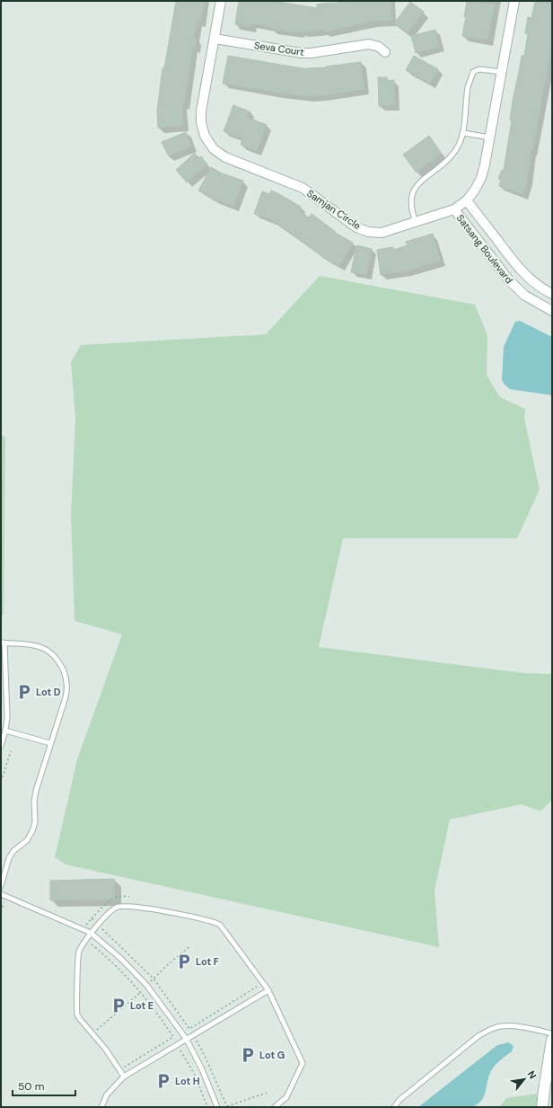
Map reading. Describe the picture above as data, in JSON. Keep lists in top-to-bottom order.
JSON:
{
  "streets": {
    "street": ["Seva Court", "Samjan Circle", "Satsang Boulevard"]
  },
  "crossings": [
    ["Seva Court", "Samjan Circle"],
    ["Samjan Circle", "Satsang Boulevard"]
  ],
  "places": {
    "parking": [
      "Lot D",
      "Lot F",
      "Lot E",
      "Lot G",
      "Lot H"
    ]
  },
  "scale_bar": "50 m",
  "north": "top right"
}
